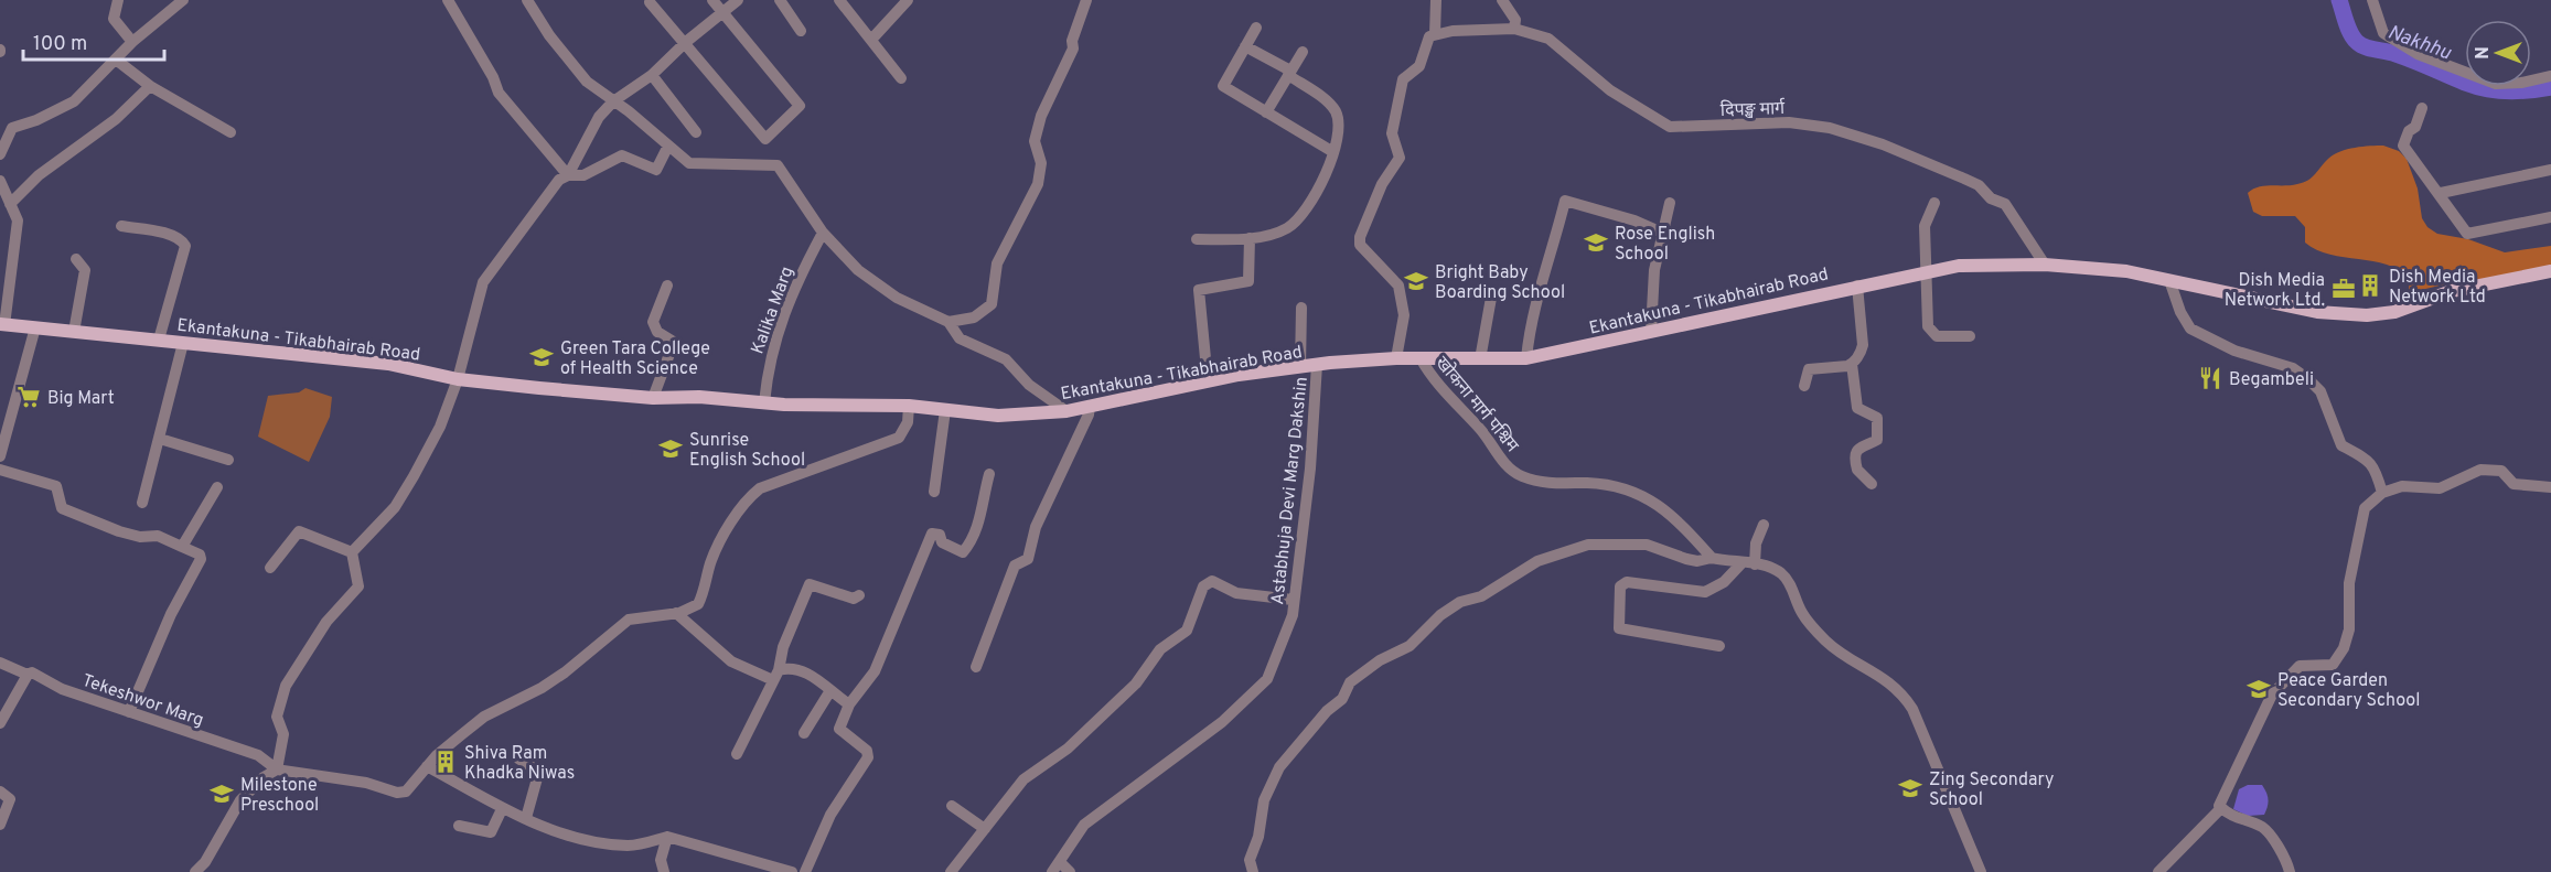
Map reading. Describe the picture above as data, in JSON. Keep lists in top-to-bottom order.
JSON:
{
  "streets": {
    "main road": ["Ekantakuna - Tikabhairab Road"],
    "street": [
      "दिपङ्ख मार्ग",
      "Kalika Marg",
      "खोकना मार्ग पश्चिम",
      "Astabhuja Devi Marg Dakshin",
      "Tekeshwor Marg"
    ]
  },
  "crossings": [
    ["दिपङ्ख मार्ग", "Ekantakuna - Tikabhairab Road"],
    ["Ekantakuna - Tikabhairab Road", "Kalika Marg"],
    ["Ekantakuna - Tikabhairab Road", "खोकना मार्ग पश्चिम"],
    ["Ekantakuna - Tikabhairab Road", "Astabhuja Devi Marg Dakshin"]
  ],
  "water": ["Nakhhu"],
  "places": {
    "school or university": [
      "Rose English School",
      "Bright Baby Boarding School",
      "Green Tara College of Health Science",
      "Sunrise English School",
      "Peace Garden Secondary School",
      "Zing Secondary School",
      "Milestone Preschool"
    ],
    "building": ["Dish Media Network Ltd", "Shiva Ram Khadka Niwas"],
    "office": ["Dish Media Network Ltd."],
    "restaurant": ["Begambeli"],
    "supermarket": ["Big Mart"]
  },
  "scale_bar": "100 m",
  "north": "left"
}
